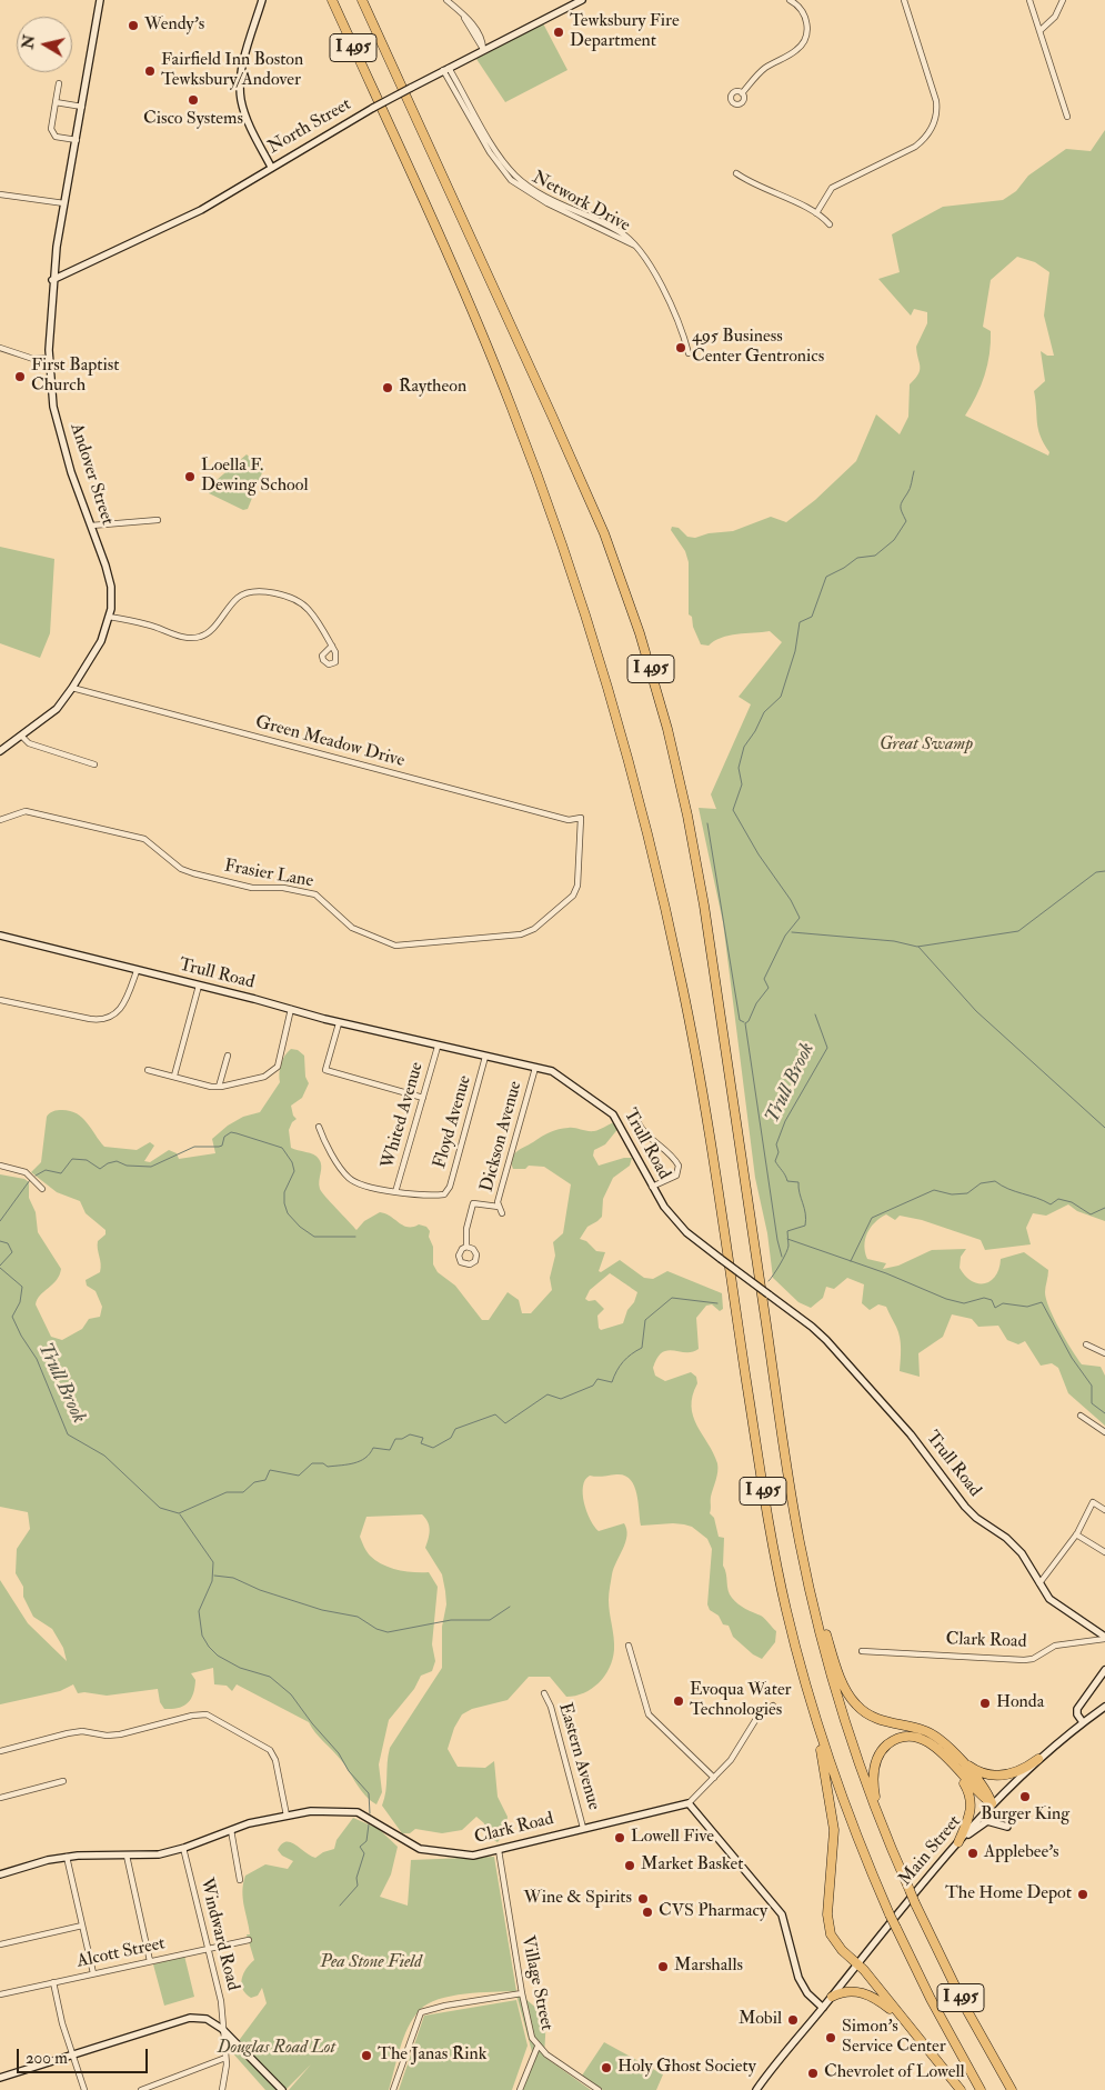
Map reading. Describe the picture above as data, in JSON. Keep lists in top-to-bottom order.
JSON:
{
  "streets": {
    "highway": ["I 495"],
    "street": [
      "North Street",
      "Network Drive",
      "Andover Street",
      "Green Meadow Drive",
      "Frasier Lane",
      "Trull Road",
      "Whited Avenue",
      "Floyd Avenue",
      "Dickson Avenue",
      "Clark Road",
      "Eastern Avenue",
      "Main Street",
      "Windward Road",
      "Alcott Street",
      "Village Street"
    ]
  },
  "crossings": [
    ["North Street", "Network Drive"],
    ["North Street", "Andover Street"],
    ["Andover Street", "Green Meadow Drive"],
    ["Green Meadow Drive", "Frasier Lane"],
    ["Trull Road", "Whited Avenue"],
    ["Trull Road", "Floyd Avenue"],
    ["Trull Road", "Dickson Avenue"],
    ["Trull Road", "Clark Road"],
    ["Whited Avenue", "Floyd Avenue"],
    ["Clark Road", "Eastern Avenue"],
    ["Clark Road", "Windward Road"],
    ["Clark Road", "Village Street"],
    ["Windward Road", "Alcott Street"]
  ],
  "water": ["Trull Brook"],
  "parks": ["Great Swamp", "Pea Stone Field", "Douglas Road Lot"],
  "places": [
    "Wendy's",
    "Tewksbury Fire Department",
    "Fairfield Inn Boston Tewksbury/Andover",
    "Cisco Systems",
    "495 Business Center Gentronics",
    "First Baptist Church",
    "Raytheon",
    "Loella F. Dewing School",
    "Evoqua Water Technologies",
    "Honda",
    "Burger King",
    "Lowell Five",
    "Applebee's",
    "Market Basket",
    "The Home Depot",
    "Wine & Spirits",
    "CVS Pharmacy",
    "Marshalls",
    "Mobil",
    "Simon's Service Center",
    "The Janas Rink",
    "Holy Ghost Society",
    "Chevrolet of Lowell"
  ],
  "scale_bar": "200 m",
  "north": "left"
}
